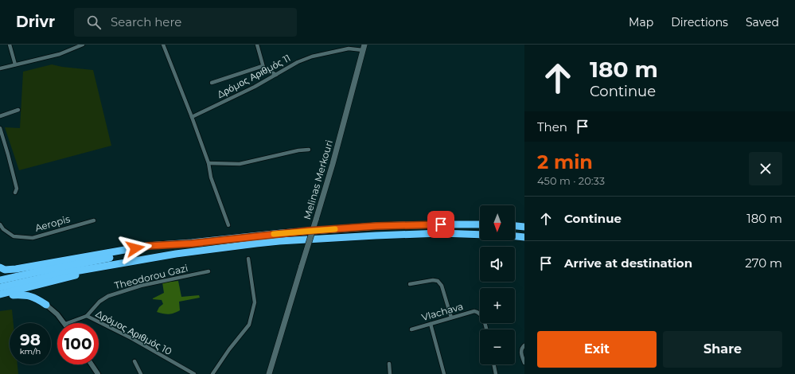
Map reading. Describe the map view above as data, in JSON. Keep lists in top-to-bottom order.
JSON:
{
  "streets": {
    "main road": ["Melinas Merkouri"],
    "street": [
      "Δρόμος Αριθμός 11",
      "Aeropis",
      "Theodorou Gazi",
      "Vlachava",
      "Δρόμος Αριθμός 10"
    ]
  },
  "crossings": [
    ["Δρόμος Αριθμός 11", "Melinas Merkouri"],
    ["Theodorou Gazi", "Δρόμος Αριθμός 10"]
  ],
  "north": "bottom",
  "page": {
    "header": "Drivr",
    "search": "Search here",
    "nav": ["Map", "Directions", "Saved"],
    "turn": ["180 m", "Continue"],
    "then": "Then",
    "heading": ["2 min", "450 m · 20:33"],
    "list": [
      {
        "name": "Continue",
        "value": "180 m"
      },
      {
        "name": "Arrive at destination",
        "value": "270 m"
      }
    ],
    "map_buttons": ["+", "−"],
    "speed": "98 km/h",
    "limit": "100",
    "buttons": ["Exit", "Share"]
  }
}
